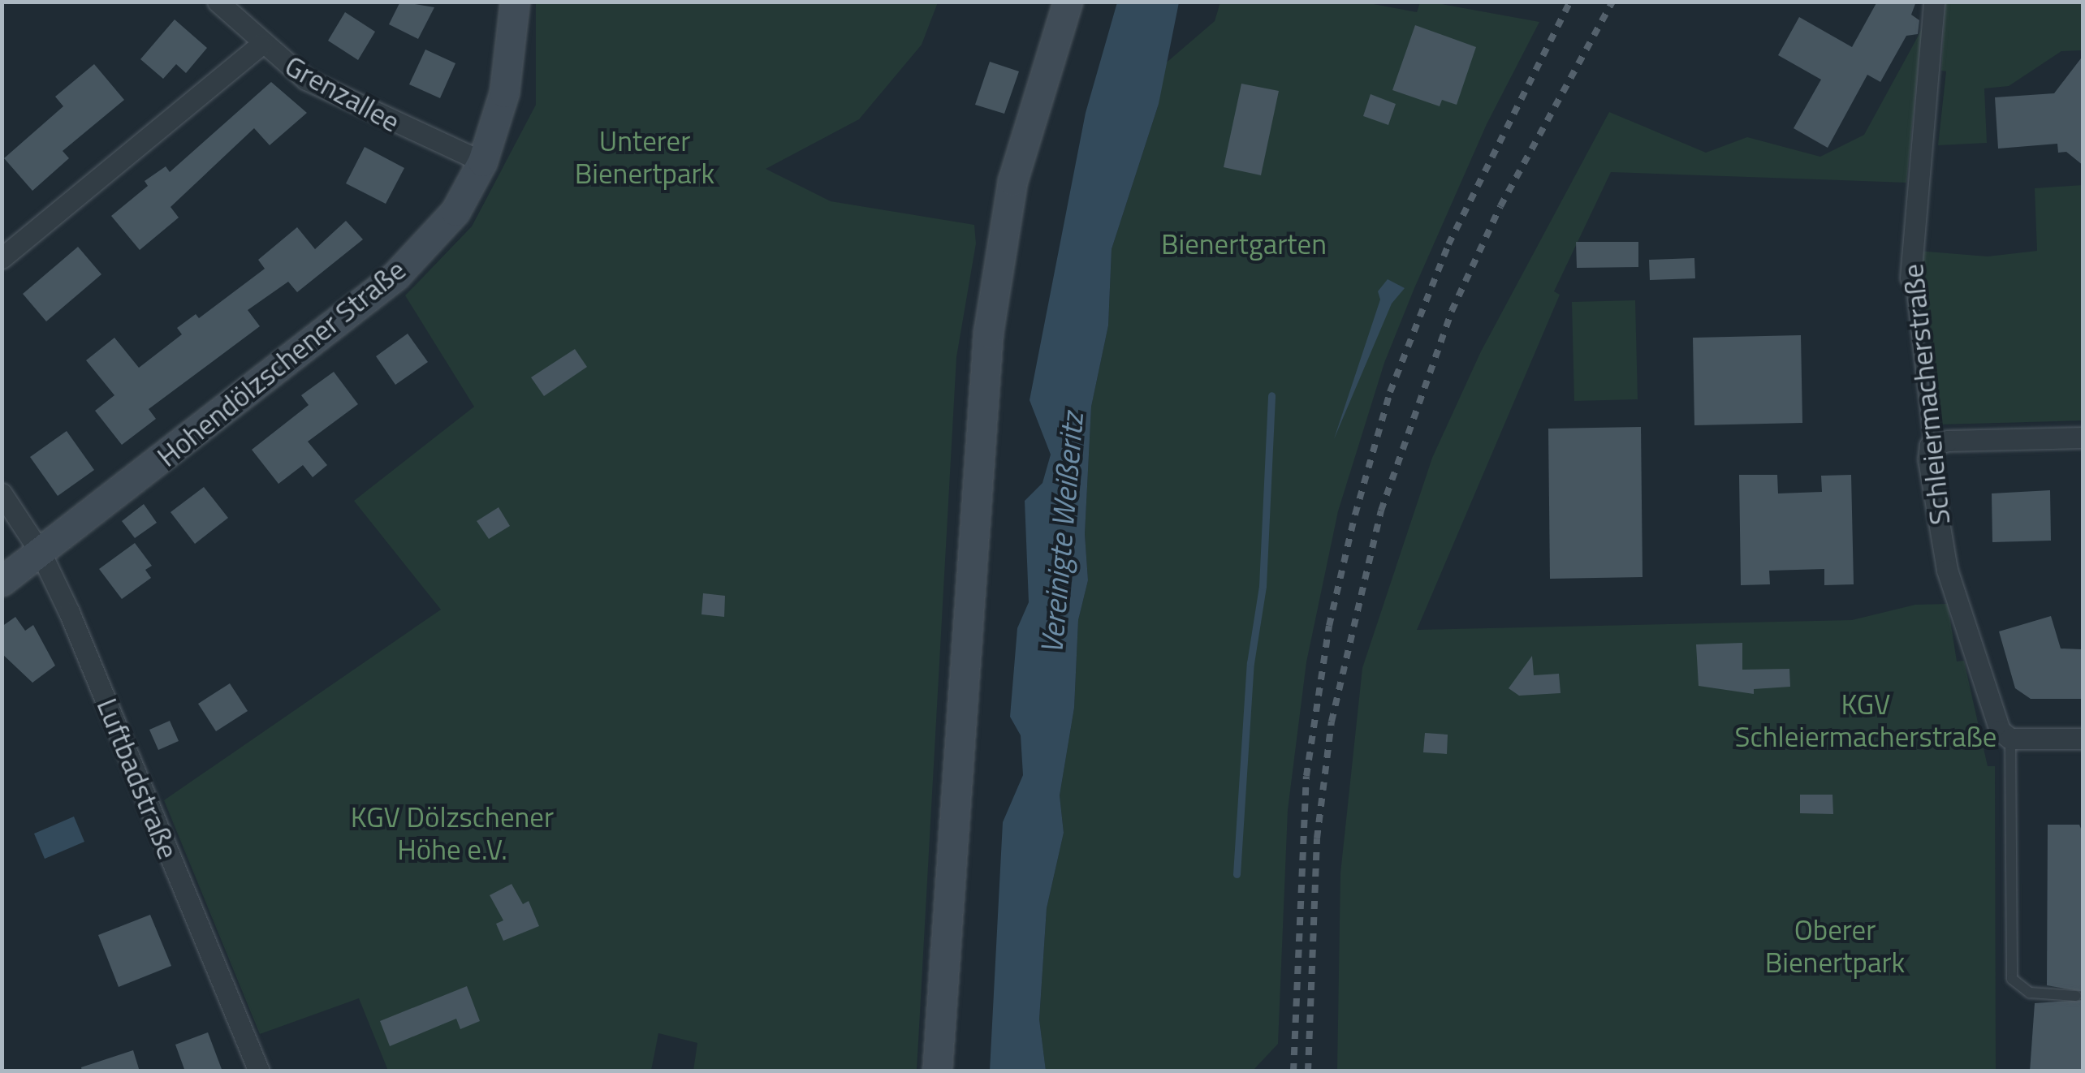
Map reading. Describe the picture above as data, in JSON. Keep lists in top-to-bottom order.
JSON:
{
  "streets": {
    "main road": ["Hohendölzschener Straße"],
    "street": ["Grenzallee", "Schleiermacherstraße", "Luftbadstraße"]
  },
  "crossings": [
    ["Grenzallee", "Hohendölzschener Straße"],
    ["Hohendölzschener Straße", "Luftbadstraße"]
  ],
  "water": ["Vereinigte Weißeritz"],
  "parks": [
    "Unterer Bienertpark",
    "Bienertgarten",
    "KGV Schleiermacherstraße",
    "KGV Dölzschener Höhe e.V.",
    "Oberer Bienertpark"
  ]
}
